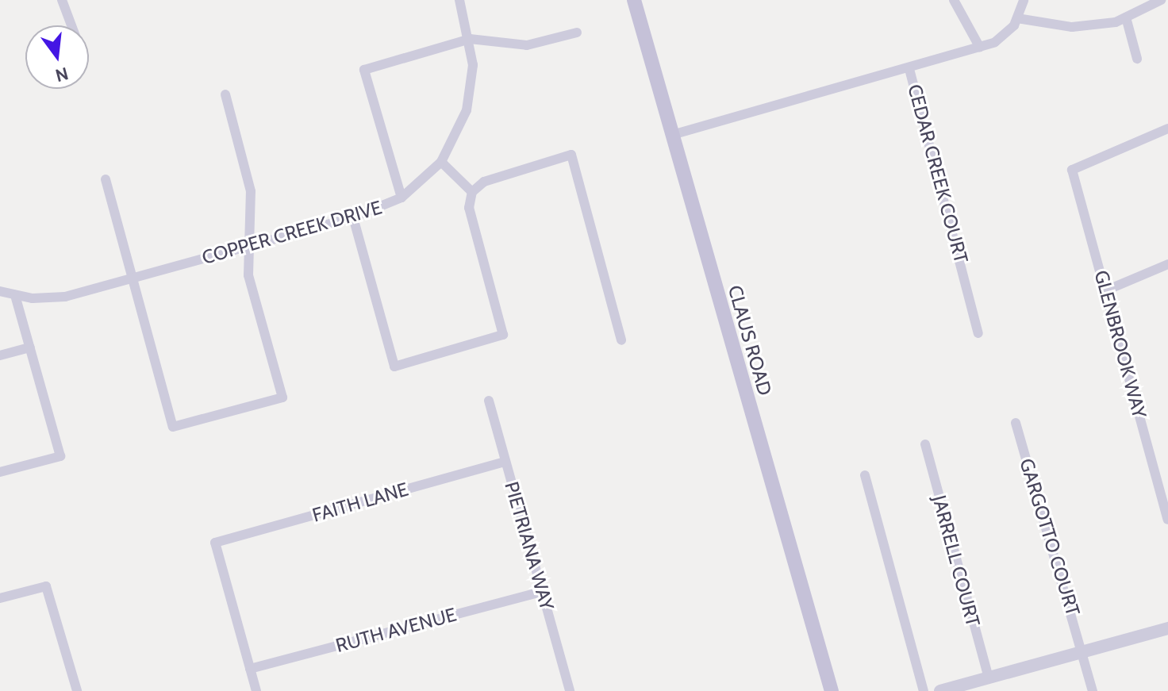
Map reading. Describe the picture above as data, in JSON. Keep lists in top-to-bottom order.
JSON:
{
  "streets": {
    "main road": ["CLAUS ROAD"],
    "street": [
      "CEDAR CREEK COURT",
      "COPPER CREEK DRIVE",
      "GLENBROOK WAY",
      "FAITH LANE",
      "GARGOTTO COURT",
      "PIETRIANA WAY",
      "JARRELL COURT",
      "RUTH AVENUE"
    ]
  },
  "crossings": [
    ["CEDAR CREEK COURT", "CLAUS ROAD"],
    ["FAITH LANE", "PIETRIANA WAY"],
    ["FAITH LANE", "RUTH AVENUE"],
    ["PIETRIANA WAY", "RUTH AVENUE"]
  ],
  "north": "bottom"
}
